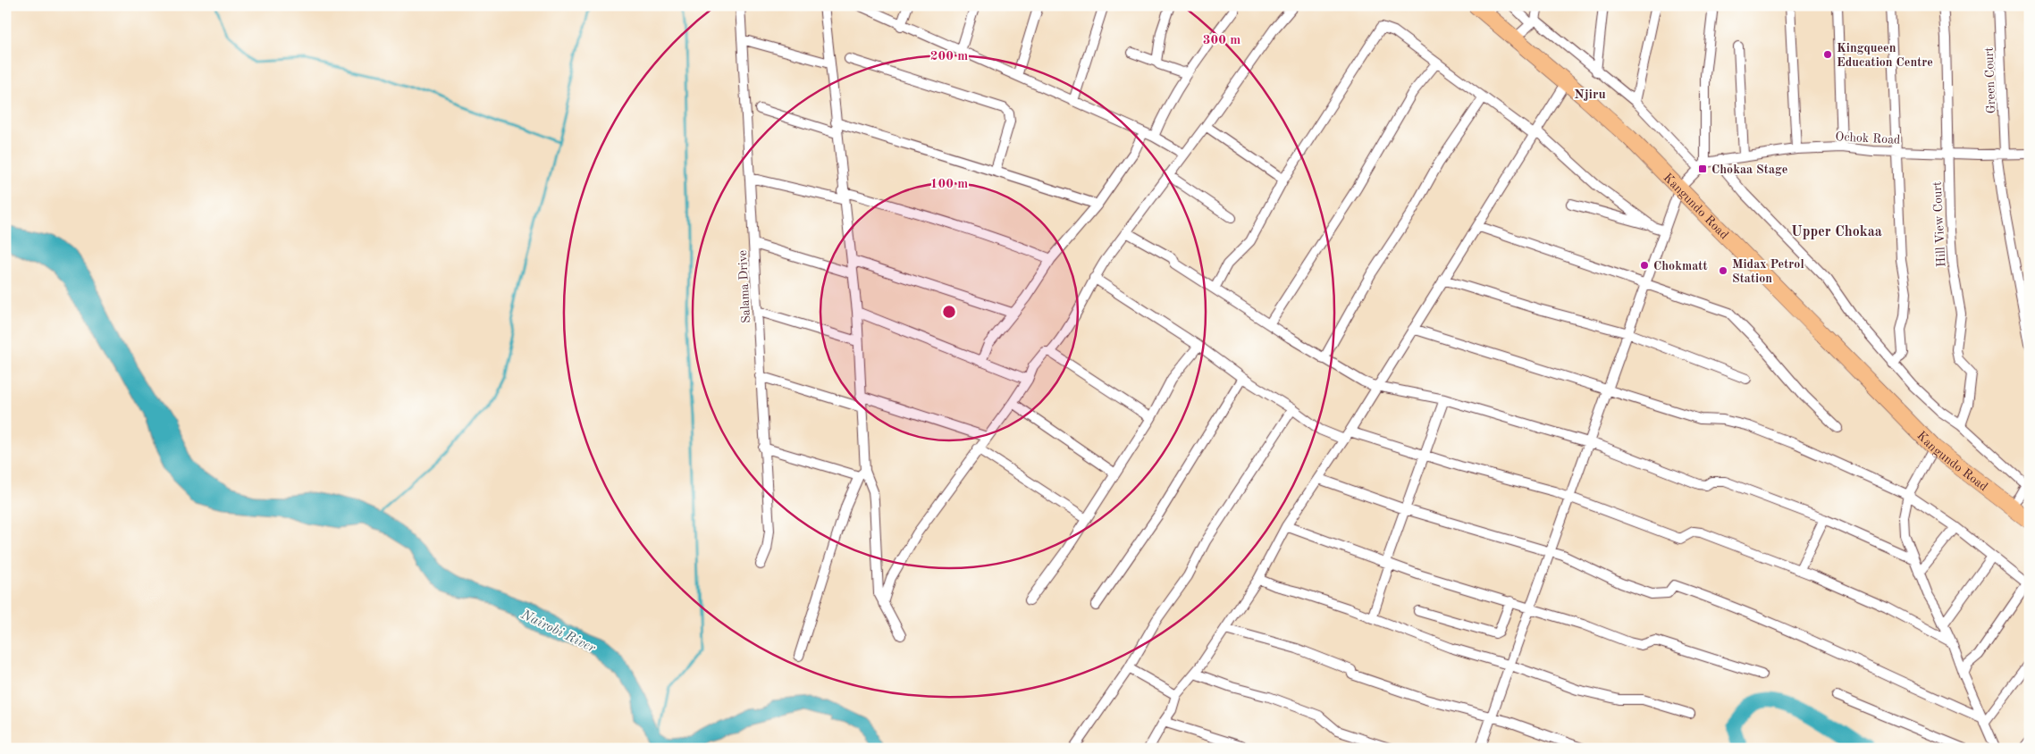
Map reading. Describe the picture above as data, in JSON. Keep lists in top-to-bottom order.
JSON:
{
  "streets": {
    "highway": ["Kangundo Road"],
    "street": [
      "Green Court",
      "Ochok Road",
      "Hill View Court",
      "Salama Drive"
    ]
  },
  "crossings": [
    ["Green Court", "Ochok Road"],
    ["Ochok Road", "Hill View Court"]
  ],
  "districts": ["Njiru", "Upper Chokaa"],
  "water": ["Nairobi River"],
  "places": {
    "other": ["Kingqueen Education Centre", "Chokmatt", "Midax Petrol Station"],
    "transit": ["Chokaa Stage"]
  },
  "rings": ["300 m", "200 m", "100 m"]
}
